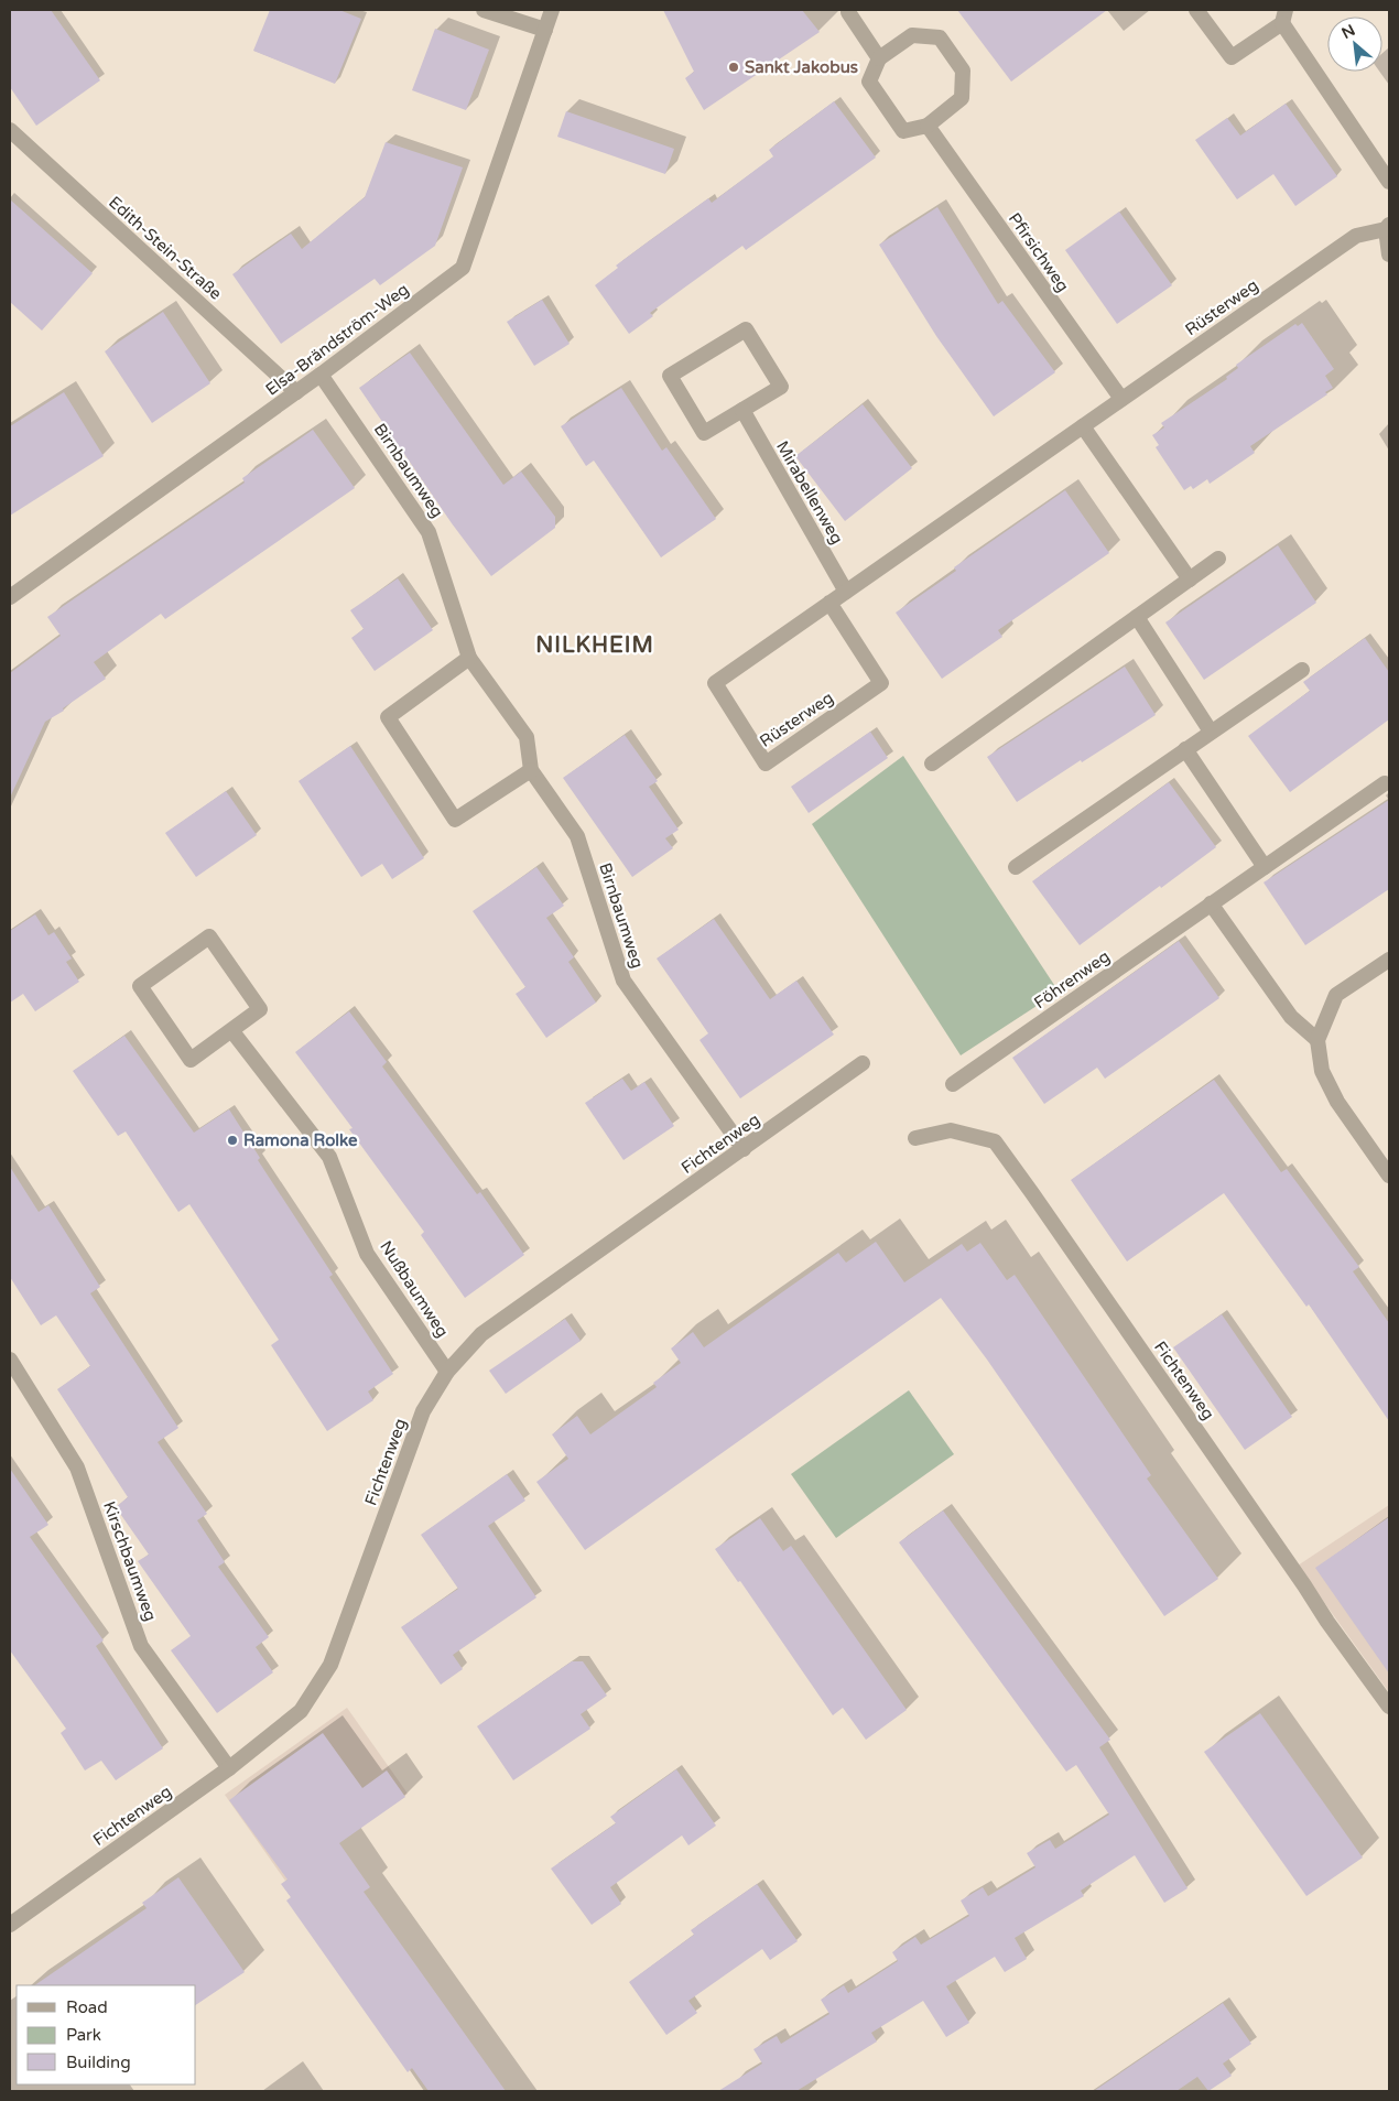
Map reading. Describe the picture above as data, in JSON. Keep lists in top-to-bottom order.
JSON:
{
  "streets": {
    "street": [
      "Edith-Stein-Straße",
      "Pfirsichweg",
      "Rüsterweg",
      "Elsa-Brändström-Weg",
      "Birnbaumweg",
      "Mirabellenweg",
      "Föhrenweg",
      "Fichtenweg",
      "Nußbaumweg",
      "Kirschbaumweg"
    ]
  },
  "crossings": [
    ["Edith-Stein-Straße", "Elsa-Brändström-Weg"],
    ["Pfirsichweg", "Rüsterweg"],
    ["Rüsterweg", "Mirabellenweg"],
    ["Elsa-Brändström-Weg", "Birnbaumweg"],
    ["Birnbaumweg", "Fichtenweg"],
    ["Fichtenweg", "Nußbaumweg"],
    ["Fichtenweg", "Kirschbaumweg"]
  ],
  "districts": ["NILKHEIM"],
  "places": ["Sankt Jakobus", "Ramona Rolke"],
  "legend": ["Road", "Park", "Building"],
  "north": "top left"
}
